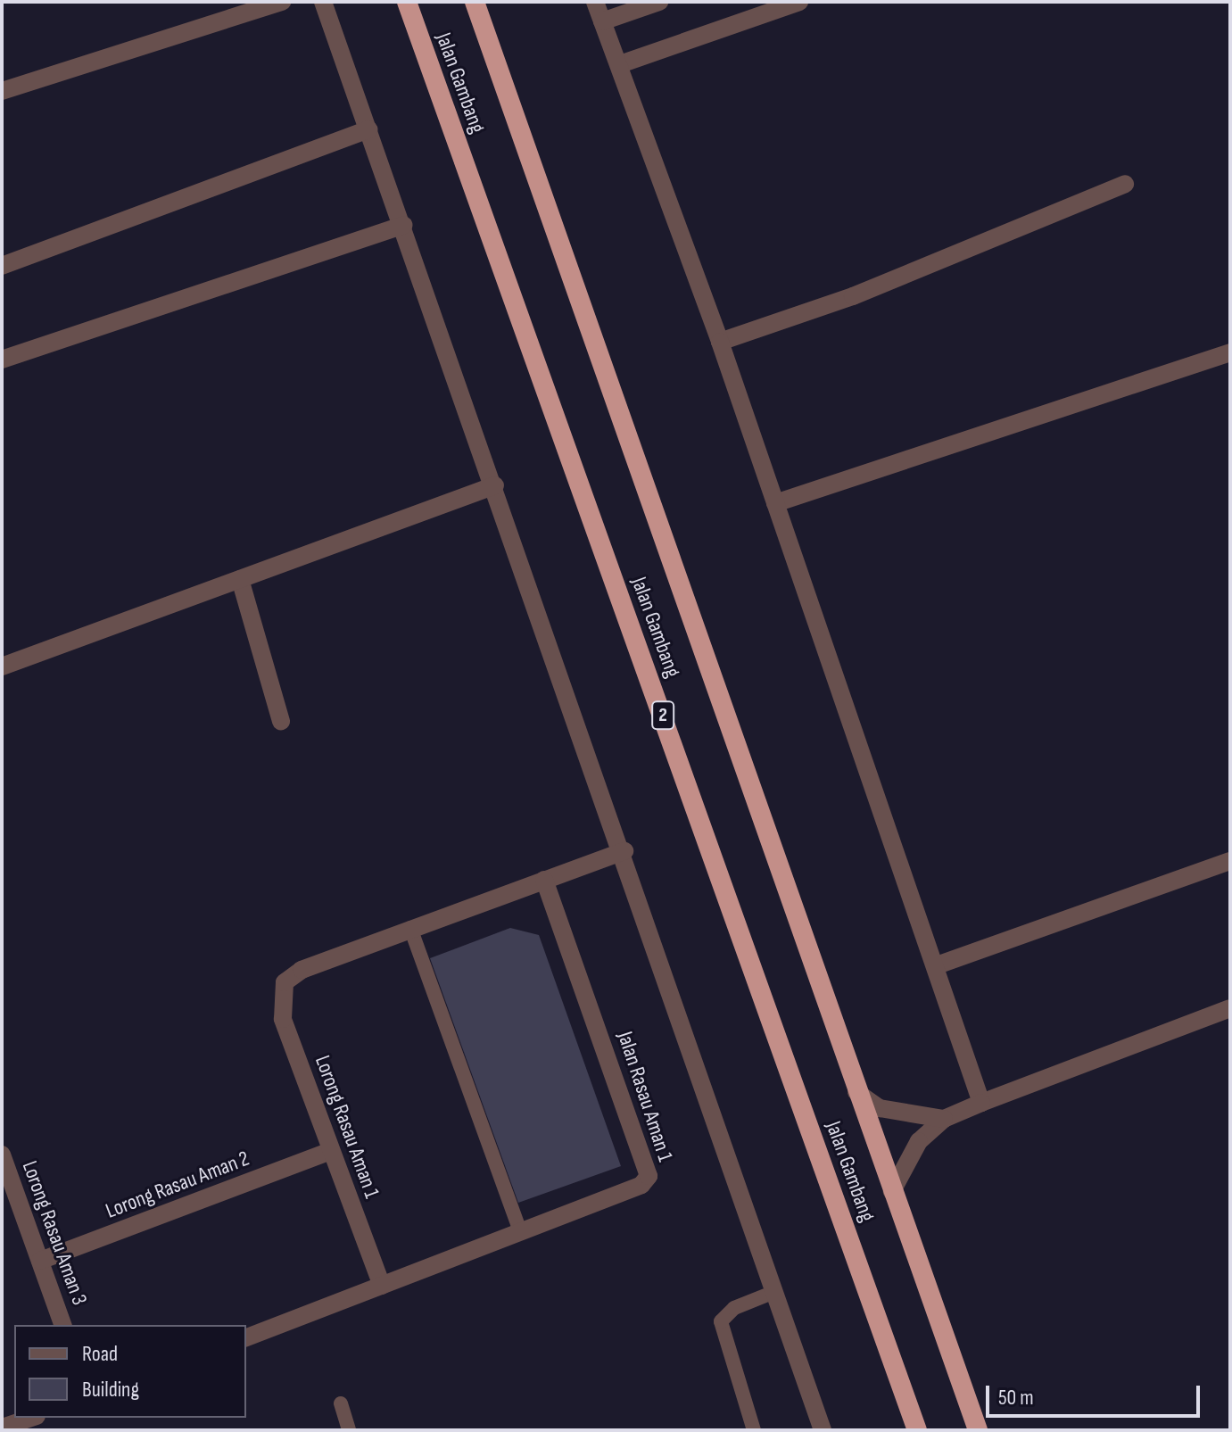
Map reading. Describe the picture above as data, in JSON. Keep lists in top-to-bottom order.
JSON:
{
  "streets": {
    "highway": ["Jalan Gambang", "2"],
    "street": [
      "Jalan Rasau Aman 1",
      "Lorong Rasau Aman 1",
      "Lorong Rasau Aman 2",
      "Lorong Rasau Aman 3"
    ]
  },
  "crossings": [
    ["Jalan Rasau Aman 1", "Lorong Rasau Aman 1"],
    ["Lorong Rasau Aman 1", "Lorong Rasau Aman 2"],
    ["Lorong Rasau Aman 2", "Lorong Rasau Aman 3"]
  ],
  "legend": ["Road", "Building"],
  "scale_bar": "50 m"
}
